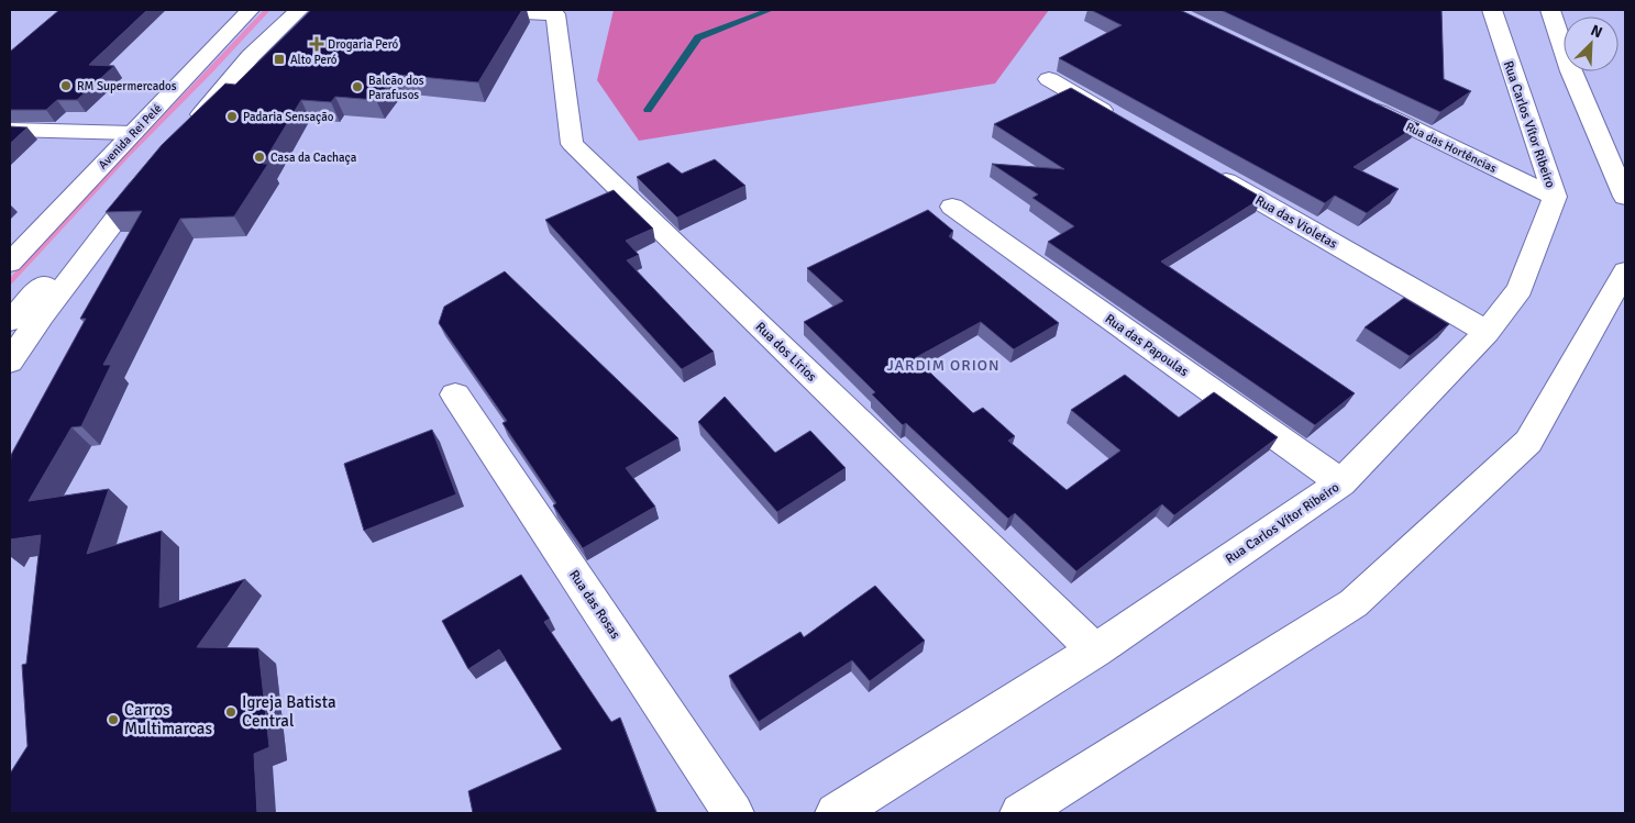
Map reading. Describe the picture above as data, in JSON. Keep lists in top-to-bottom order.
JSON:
{
  "streets": {
    "street": [
      "Rua Carlos Vítor Ribeiro",
      "Avenida Rei Pelé",
      "Rua das Hortências",
      "Rua das Violetas",
      "Rua das Papoulas",
      "Rua dos Lirios",
      "Rua das Rosas"
    ]
  },
  "crossings": [
    ["Rua Carlos Vítor Ribeiro", "Rua das Hortências"],
    ["Rua Carlos Vítor Ribeiro", "Rua das Violetas"],
    ["Rua Carlos Vítor Ribeiro", "Rua das Papoulas"],
    ["Rua Carlos Vítor Ribeiro", "Rua dos Lirios"]
  ],
  "districts": ["JARDIM ORION"],
  "places": {
    "health": ["Drogaria Peró"],
    "transit": ["Alto Peró"],
    "other": [
      "RM Supermercados",
      "Balcão dos Parafusos",
      "Padaria Sensação",
      "Casa da Cachaça",
      "Igreja Batista Central",
      "Carros Multimarcas"
    ]
  },
  "north": "top right"
}
